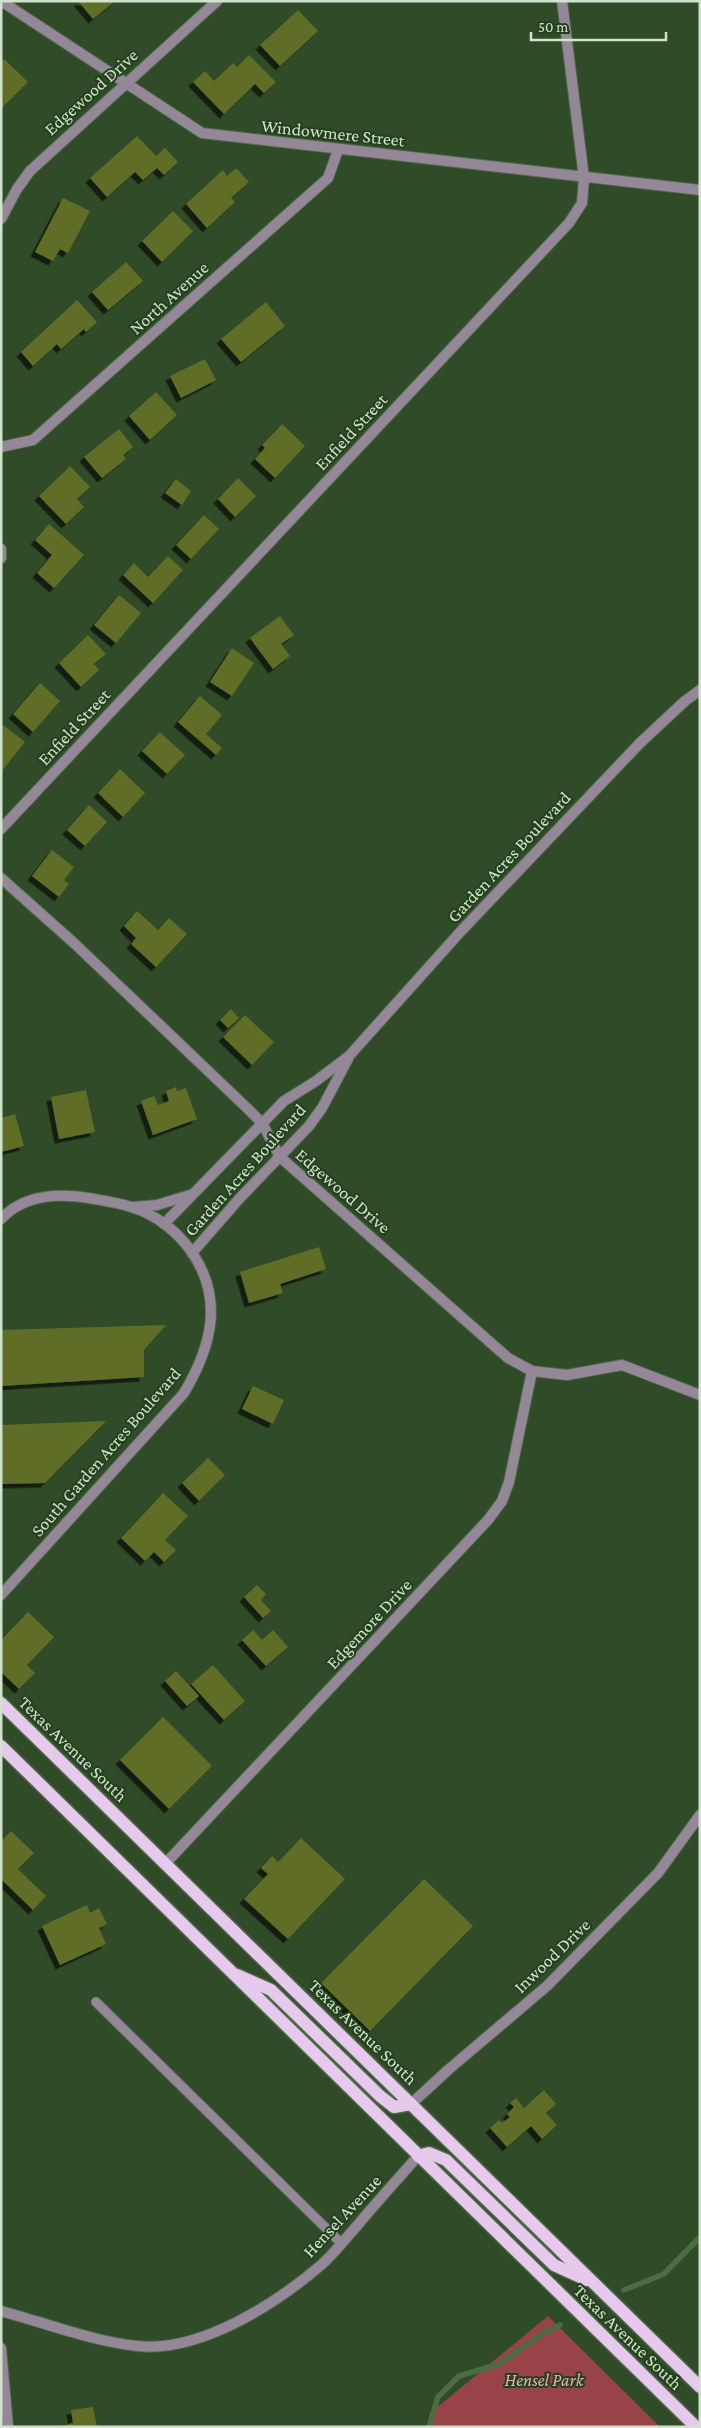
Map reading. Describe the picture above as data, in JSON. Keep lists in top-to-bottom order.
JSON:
{
  "streets": {
    "main road": ["Texas Avenue South"],
    "street": [
      "Edgewood Drive",
      "Windowmere Street",
      "North Avenue",
      "Enfield Street",
      "Garden Acres Boulevard",
      "South Garden Acres Boulevard",
      "Edgemore Drive",
      "Inwood Drive",
      "Hensel Avenue"
    ]
  },
  "crossings": [
    ["Edgewood Drive", "Windowmere Street"],
    ["Edgewood Drive", "Garden Acres Boulevard"],
    ["Edgewood Drive", "Edgemore Drive"],
    ["Windowmere Street", "North Avenue"],
    ["Windowmere Street", "Enfield Street"],
    ["Garden Acres Boulevard", "South Garden Acres Boulevard"],
    ["Edgemore Drive", "Texas Avenue South"],
    ["Texas Avenue South", "Inwood Drive"],
    ["Texas Avenue South", "Hensel Avenue"]
  ],
  "parks": ["Hensel Park"],
  "scale_bar": "50 m"
}
